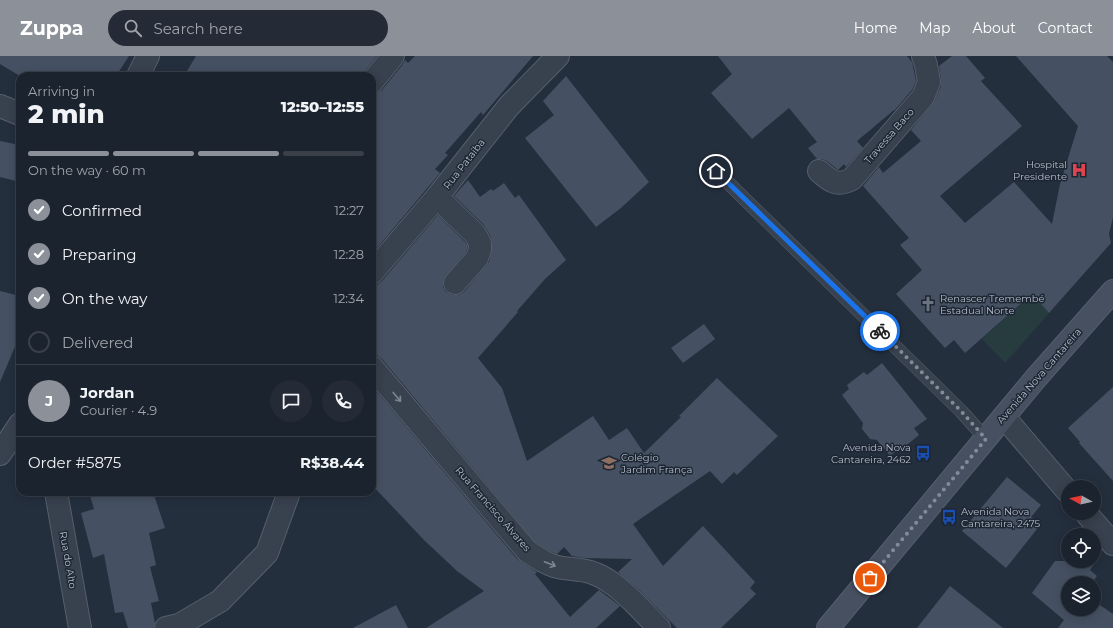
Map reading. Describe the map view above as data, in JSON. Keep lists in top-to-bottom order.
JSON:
{
  "streets": {
    "main road": ["Avenida Nova Cantareira"],
    "street": [
      "Travessa Baco",
      "Rua Pataíba",
      "Rua Francisco Álvares",
      "Rua do Alto"
    ]
  },
  "one_way": ["Rua Francisco Álvares"],
  "places": {
    "hospital": ["Hospital Presidente"],
    "church": ["Renascer Tremembé Estadual Norte"],
    "bus stop": ["Avenida Nova Cantareira, 2462", "Avenida Nova Cantareira, 2475"],
    "school or university": ["Colégio Jardim França"]
  },
  "north": "left",
  "page": {
    "header": "Zuppa",
    "search": "Search here",
    "nav": [
      "Home",
      "Map",
      "About",
      "Contact"
    ],
    "heading": ["2 min", "Arriving in", "12:50–12:55"],
    "panel": [
      "Jordan",
      "Courier · 4.9",
      "Order #5875",
      "R$38.44"
    ],
    "bar": "On the way · 60 m",
    "list": [
      ["Confirmed", "12:27"],
      ["Preparing", "12:28"],
      ["On the way", "12:34"],
      "Delivered"
    ],
    "round": "J"
  }
}
